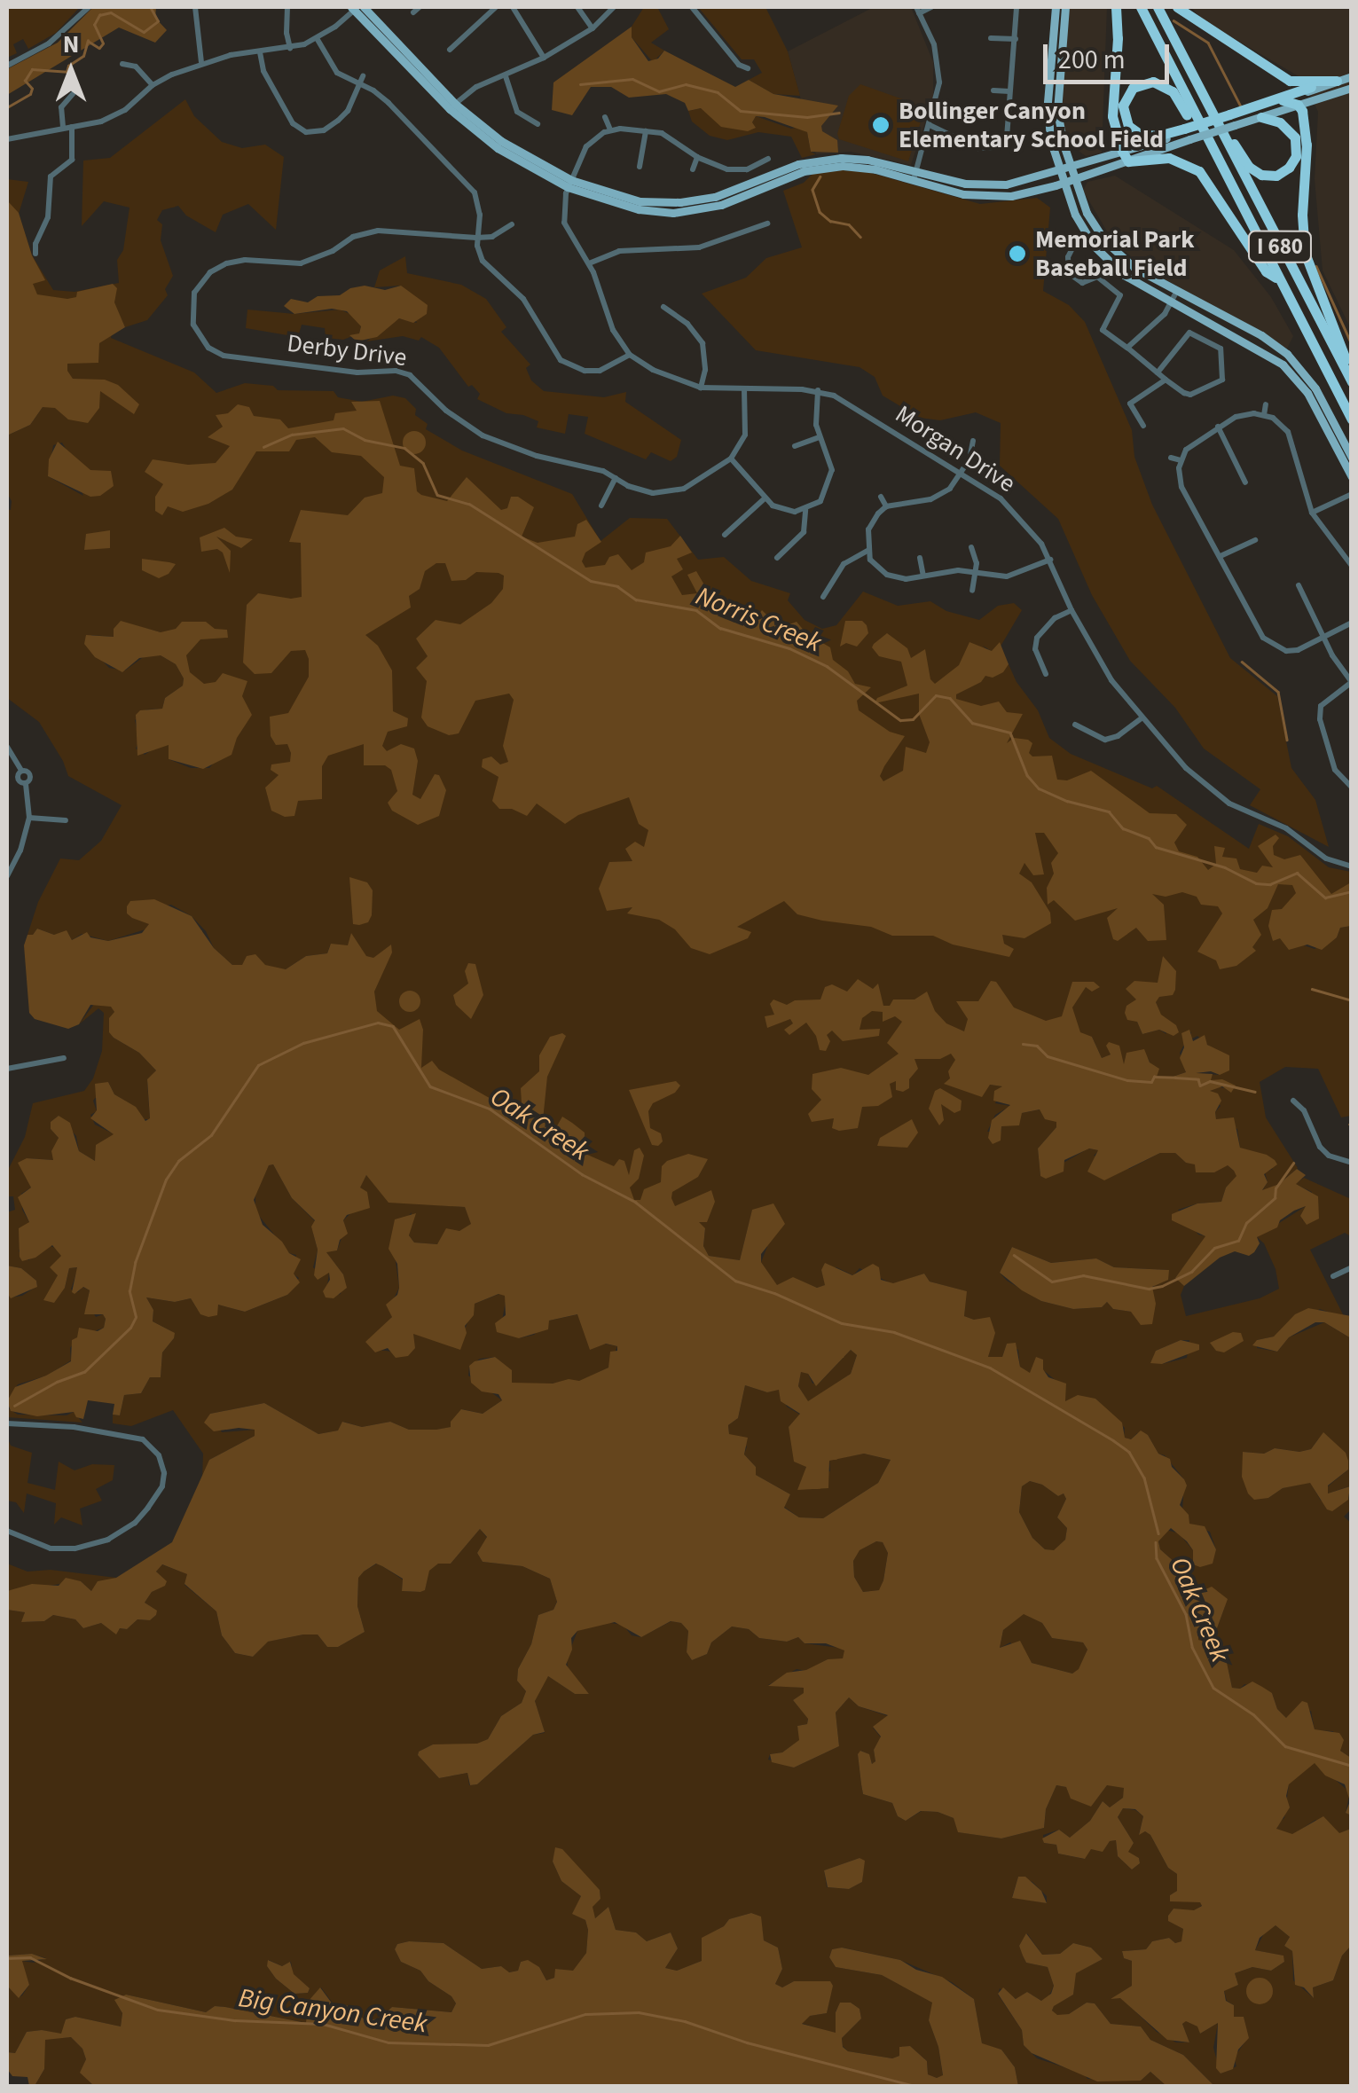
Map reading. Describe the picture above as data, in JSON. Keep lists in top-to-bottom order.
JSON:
{
  "streets": {
    "highway": ["I 680"],
    "street": ["Derby Drive", "Morgan Drive"]
  },
  "water": ["Norris Creek", "Oak Creek", "Big Canyon Creek"],
  "places": ["Bollinger Canyon Elementary School Field", "Memorial Park Baseball Field"],
  "scale_bar": "200 m",
  "north": "top"
}
